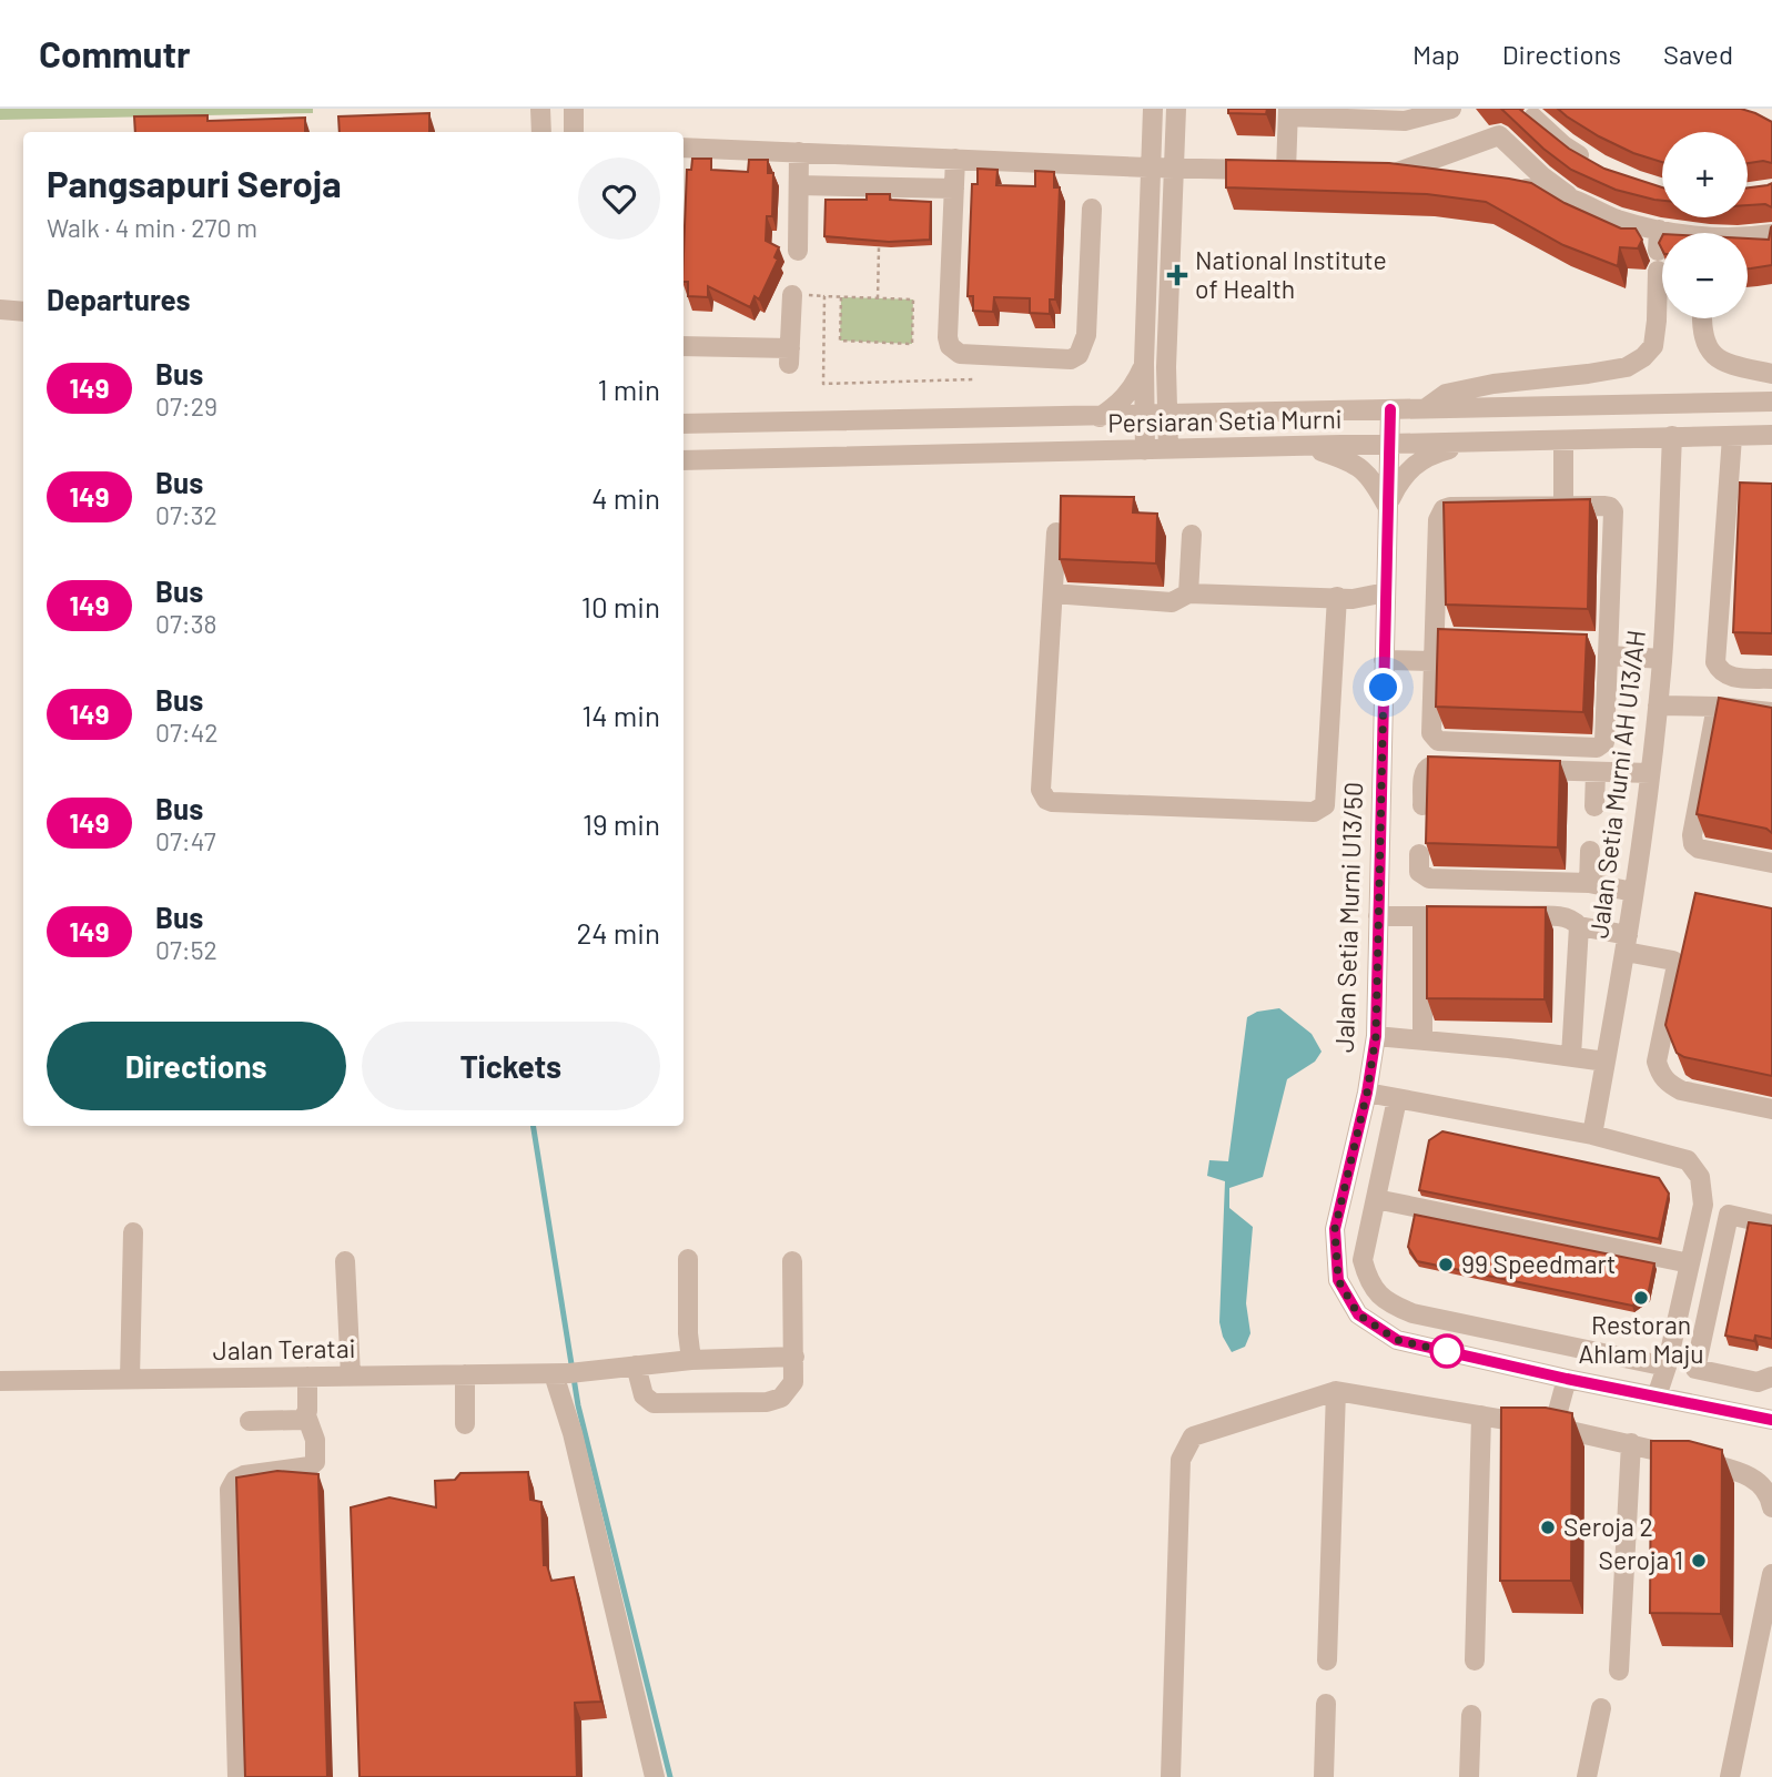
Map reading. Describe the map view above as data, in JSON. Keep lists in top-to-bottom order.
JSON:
{
  "streets": {
    "street": [
      "Persiaran Setia Murni",
      "Jalan Setia Murni AH U13/AH",
      "Jalan Setia Murni U13/50",
      "Jalan Teratai"
    ]
  },
  "crossings": [
    ["Persiaran Setia Murni", "Jalan Setia Murni AH U13/AH"],
    ["Persiaran Setia Murni", "Jalan Setia Murni U13/50"]
  ],
  "places": {
    "health": ["National Institute of Health"],
    "other": [
      "99 Speedmart",
      "Restoran Ahlam Maju",
      "Seroja 2",
      "Seroja 1"
    ]
  },
  "lines": ["bus line 149"],
  "page": {
    "header": "Commutr",
    "nav": ["Map", "Directions", "Saved"],
    "map_buttons": ["+", "−"],
    "heading": [
      ["Pangsapuri Seroja", "Walk · 4 min · 270 m"],
      "Departures"
    ],
    "list": [
      {
        "mark": "149",
        "name": "Bus",
        "note": "07:29",
        "value": "1 min"
      },
      {
        "mark": "149",
        "name": "Bus",
        "note": "07:32",
        "value": "4 min"
      },
      {
        "mark": "149",
        "name": "Bus",
        "note": "07:38",
        "value": "10 min"
      },
      {
        "mark": "149",
        "name": "Bus",
        "note": "07:42",
        "value": "14 min"
      },
      {
        "mark": "149",
        "name": "Bus",
        "note": "07:47",
        "value": "19 min"
      },
      {
        "mark": "149",
        "name": "Bus",
        "note": "07:52",
        "value": "24 min"
      }
    ],
    "buttons": ["Directions", "Tickets"]
  }
}
